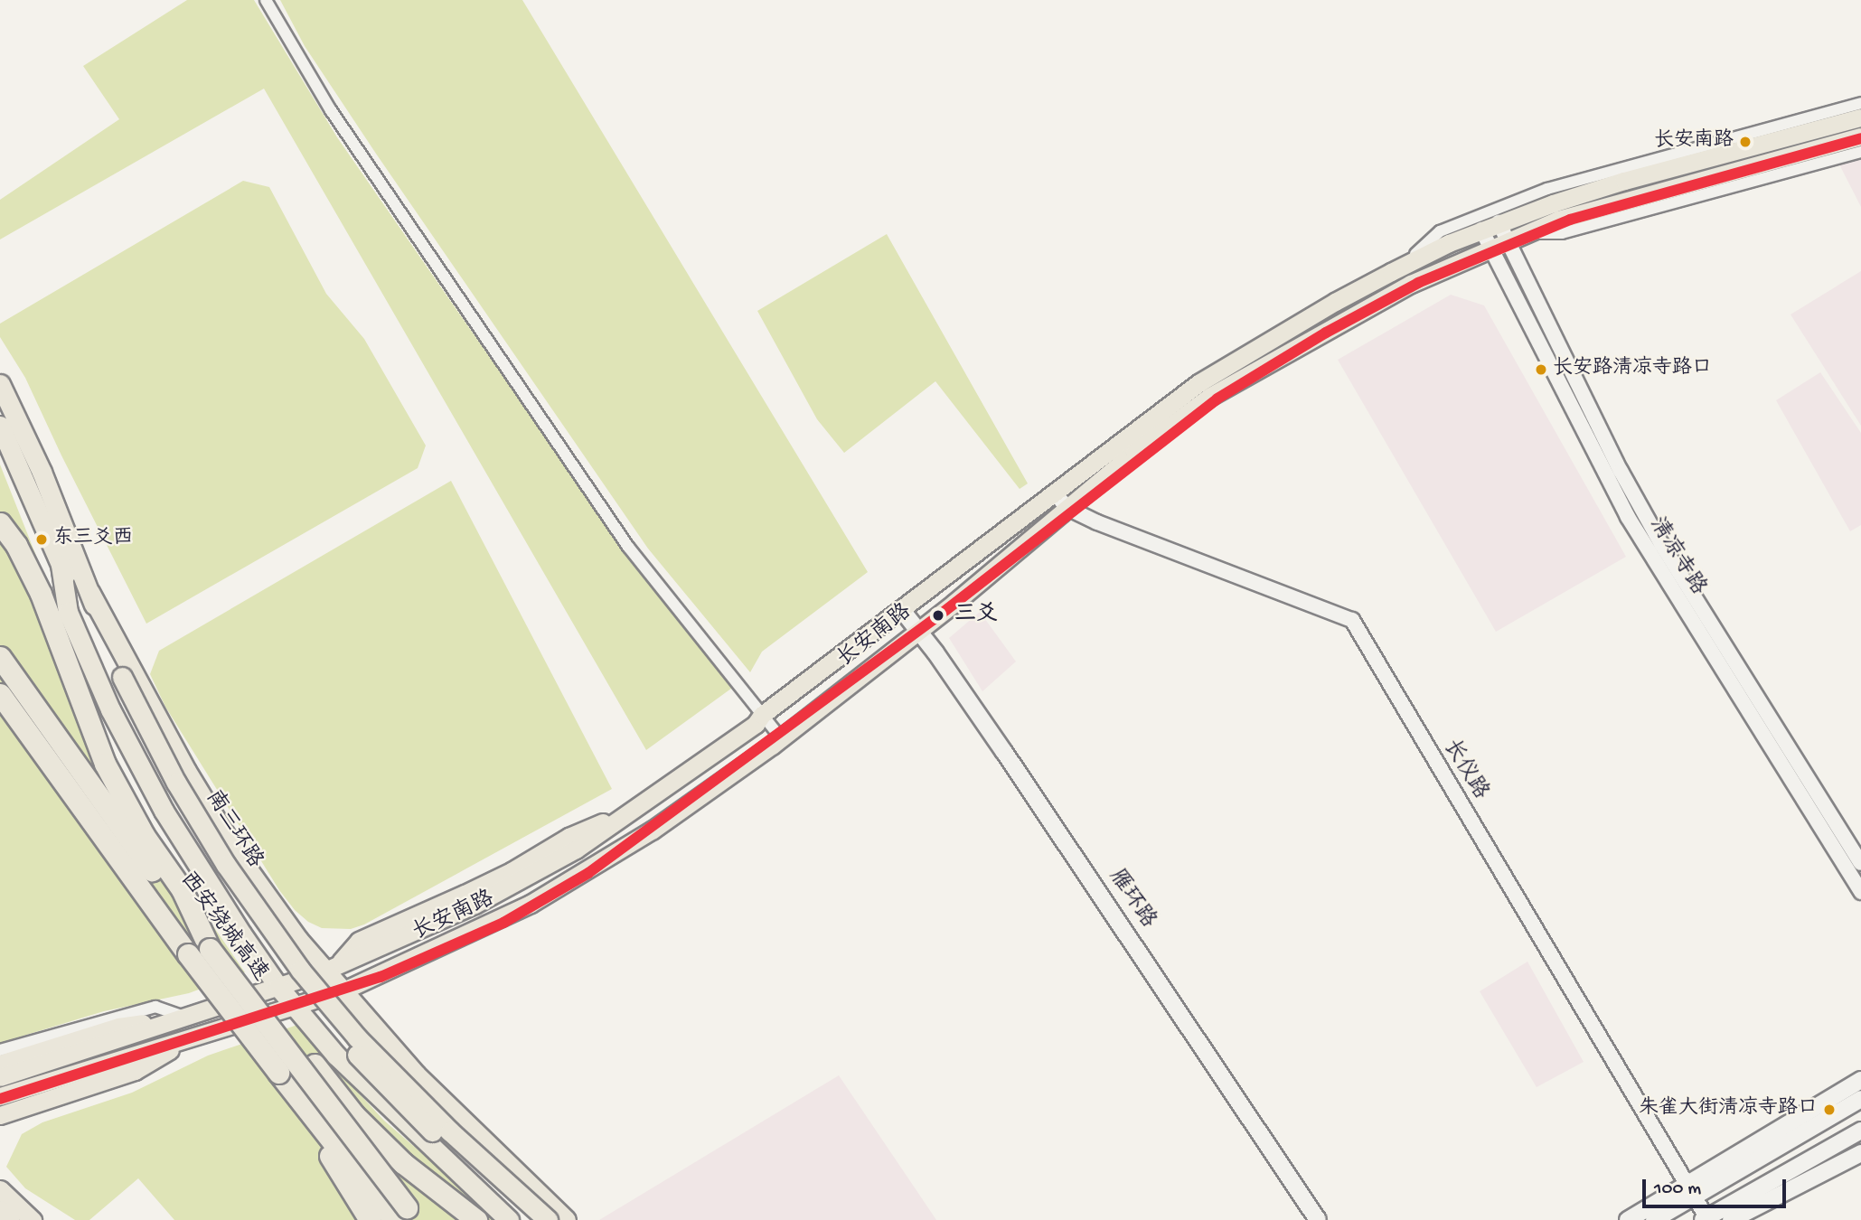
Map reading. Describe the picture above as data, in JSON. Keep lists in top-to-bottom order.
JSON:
{
  "streets": {
    "highway": ["南三环路", "西安绕城高速"],
    "main road": ["长安南路", "雁环路"],
    "street": ["清凉寺路", "长仪路"]
  },
  "crossings": [
    ["清凉寺路", "长安南路"],
    ["长安南路", "长仪路"],
    ["长安南路", "雁环路"]
  ],
  "places": [
    "长安南路",
    "长安路清凉寺路口",
    "东三爻西",
    "三爻",
    "朱雀大街清凉寺路口"
  ],
  "scale_bar": "100 m"
}
